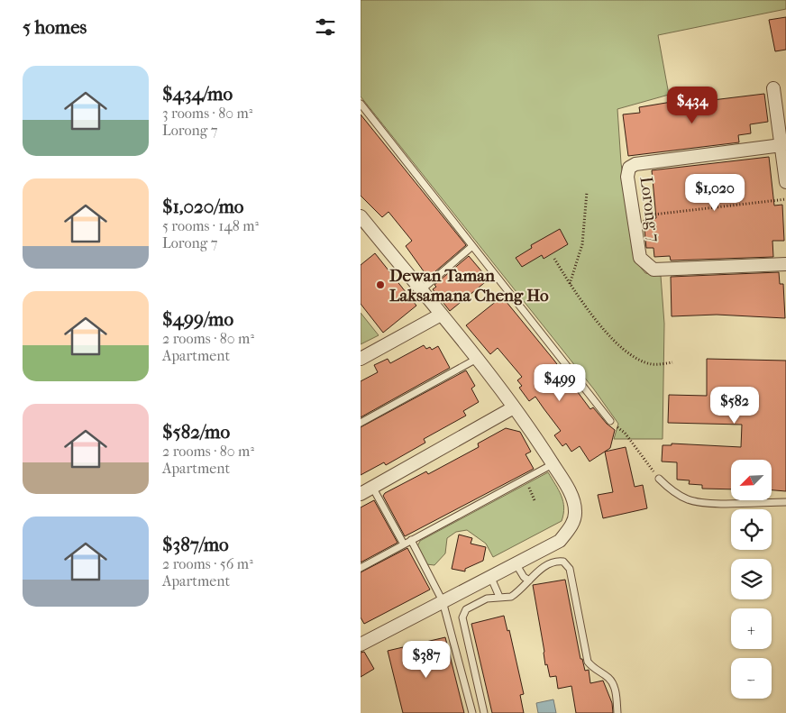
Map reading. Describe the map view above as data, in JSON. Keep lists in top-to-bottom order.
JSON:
{
  "streets": {
    "street": ["Lorong 7"]
  },
  "places": ["Dewan Taman Laksamana Cheng Ho"],
  "north": "bottom left",
  "page": {
    "heading": "5 homes",
    "list": [
      {
        "name": "$434/mo",
        "note": "3 rooms · 80 m² · Lorong 7"
      },
      {
        "name": "$1,020/mo",
        "note": "5 rooms · 148 m² · Lorong 7"
      },
      {
        "name": "$499/mo",
        "note": "2 rooms · 80 m² · Apartment"
      },
      {
        "name": "$582/mo",
        "note": "2 rooms · 80 m² · Apartment"
      },
      {
        "name": "$387/mo",
        "note": "2 rooms · 56 m² · Apartment"
      }
    ],
    "price": [
      "$434",
      "$1,020",
      "$499",
      "$582",
      "$387"
    ],
    "map_buttons": ["+", "−"]
  }
}
